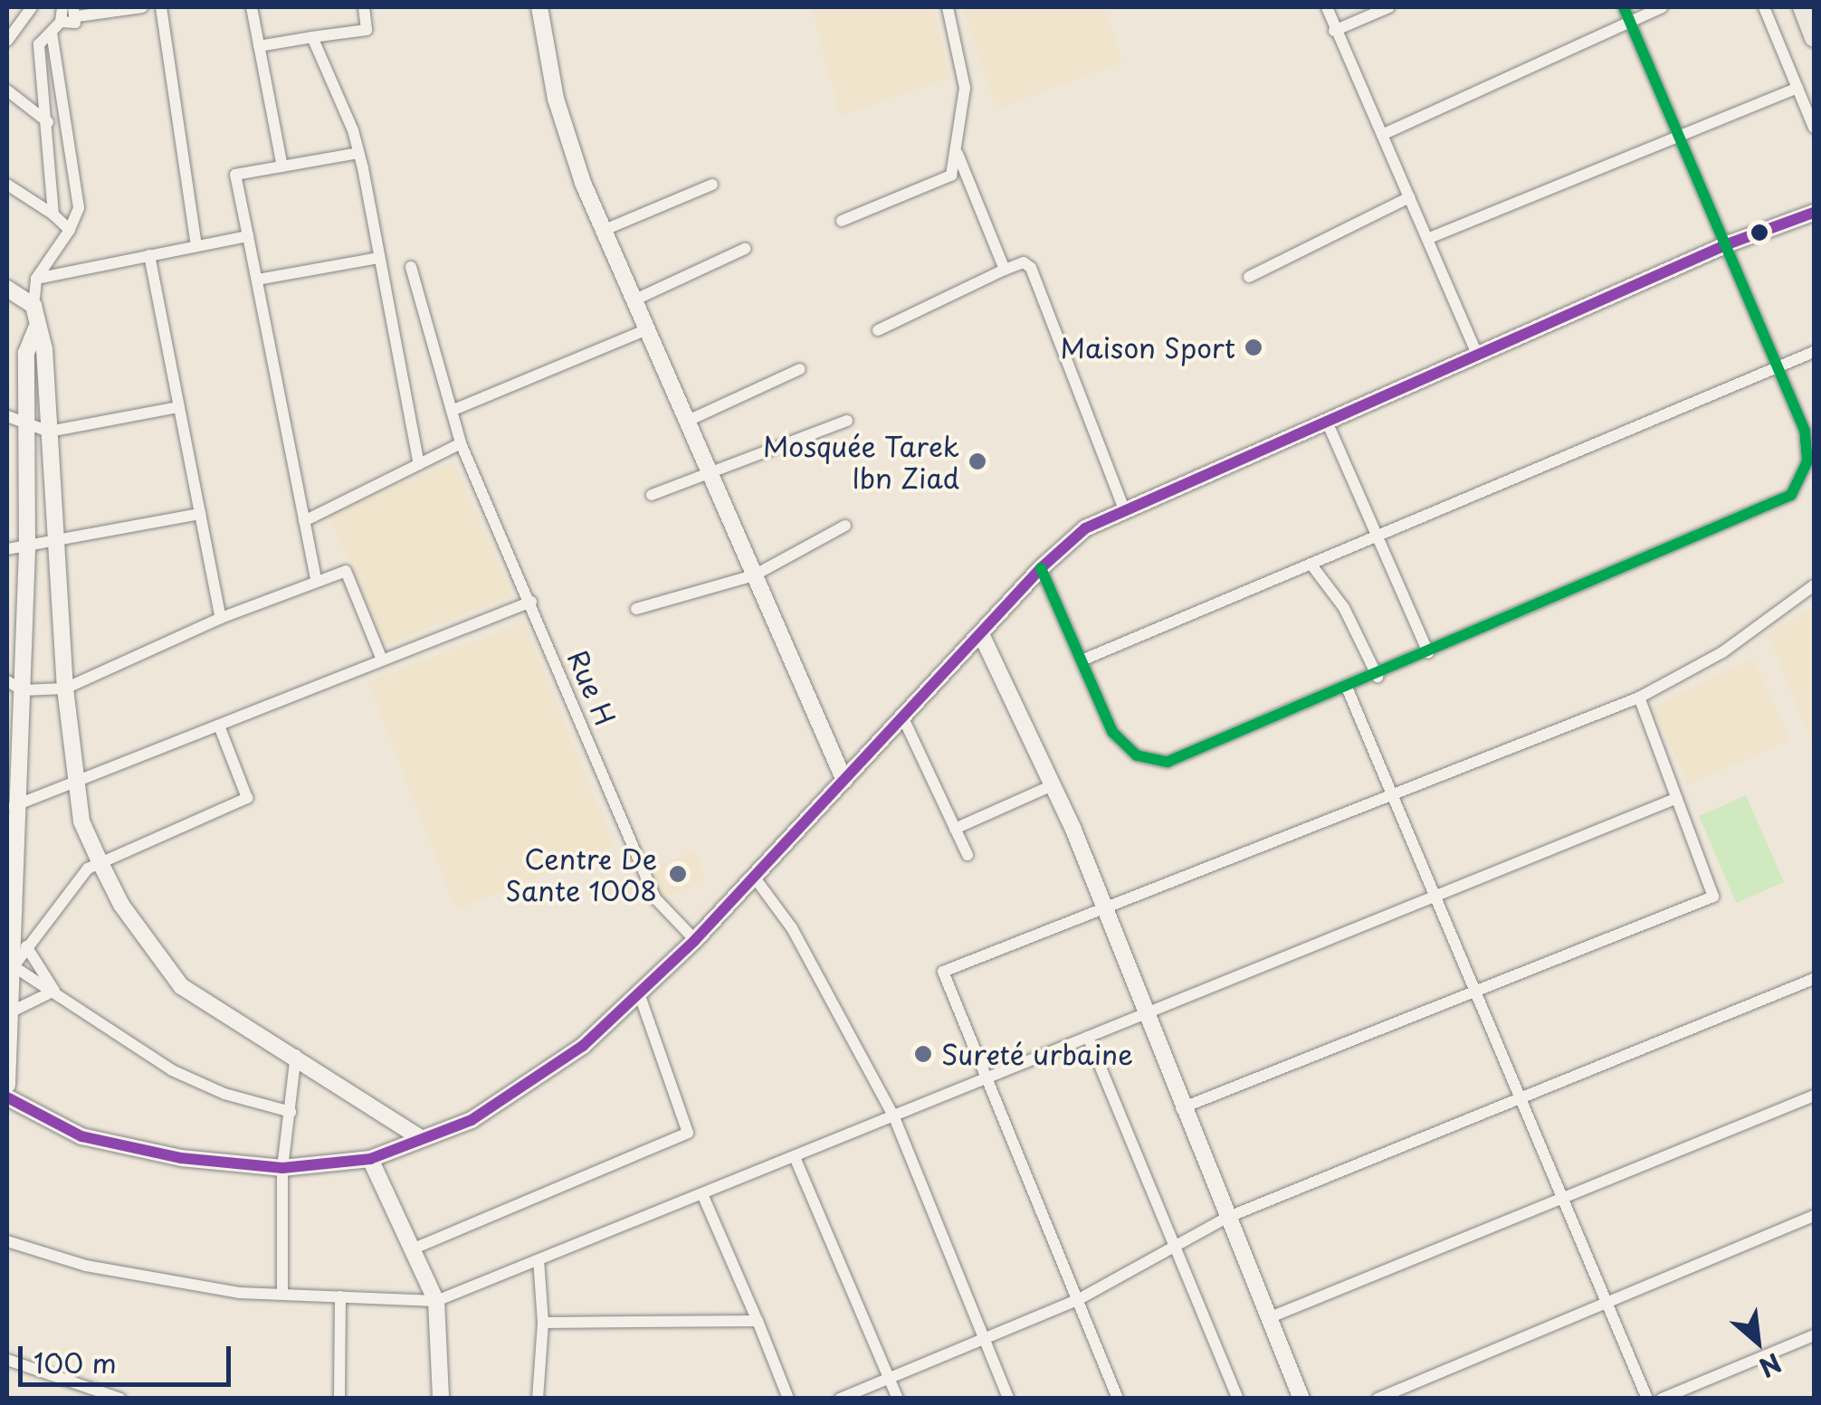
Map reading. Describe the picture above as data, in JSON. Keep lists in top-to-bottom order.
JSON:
{
  "streets": {
    "street": ["Rue H"]
  },
  "places": [
    "Maison Sport",
    "Mosquée Tarek Ibn Ziad",
    "Centre De Sante 1008",
    "Sureté urbaine"
  ],
  "scale_bar": "100 m",
  "north": "bottom right"
}
